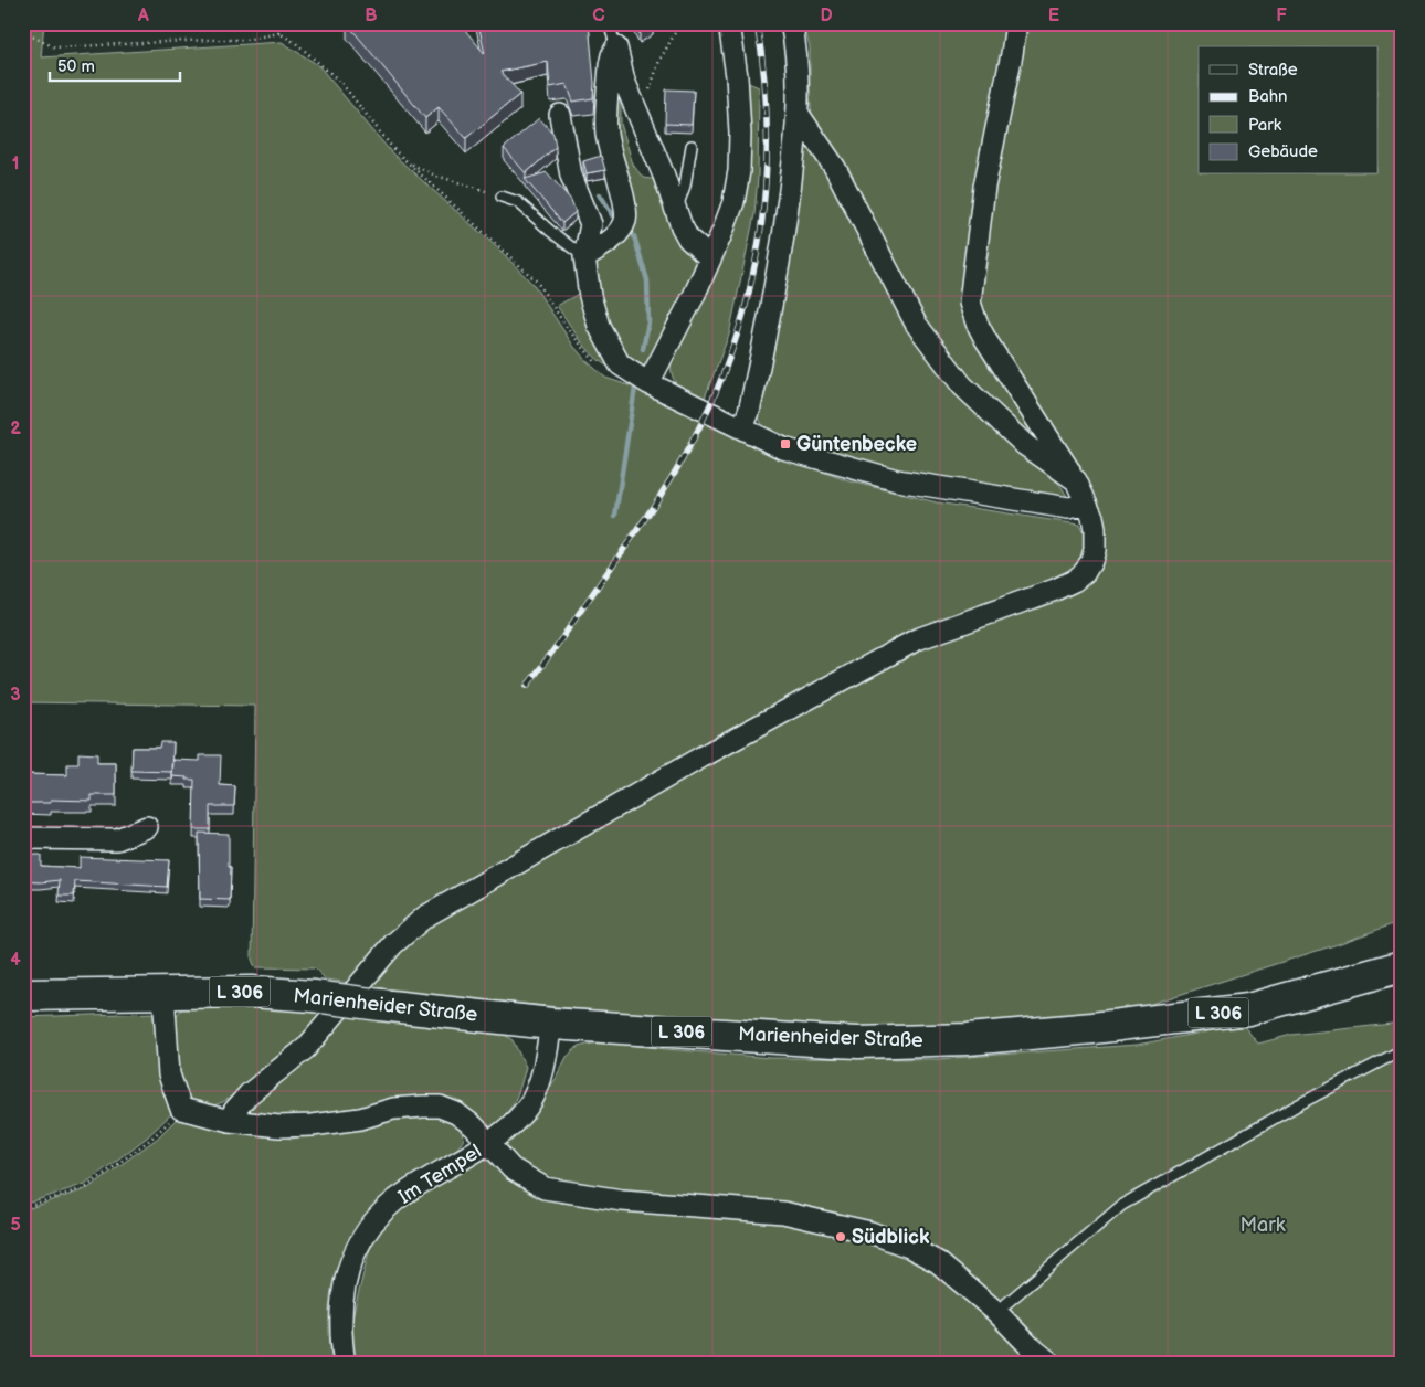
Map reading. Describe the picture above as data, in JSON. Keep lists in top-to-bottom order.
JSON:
{
  "streets": {
    "main road": ["L 306", "Marienheider Straße"],
    "street": ["Im Tempel"]
  },
  "crossings": [
    ["Marienheider Straße", "Im Tempel"]
  ],
  "parks": ["Mark"],
  "places": {
    "transit": ["Güntenbecke"],
    "other": ["Südblick"]
  },
  "legend": [
    "Straße",
    "Bahn",
    "Park",
    "Gebäude"
  ],
  "scale_bar": "50 m",
  "grid": {
    "columns": [
      "A",
      "B",
      "C",
      "D",
      "E",
      "F"
    ],
    "rows": [
      "1",
      "2",
      "3",
      "4",
      "5"
    ]
  }
}
